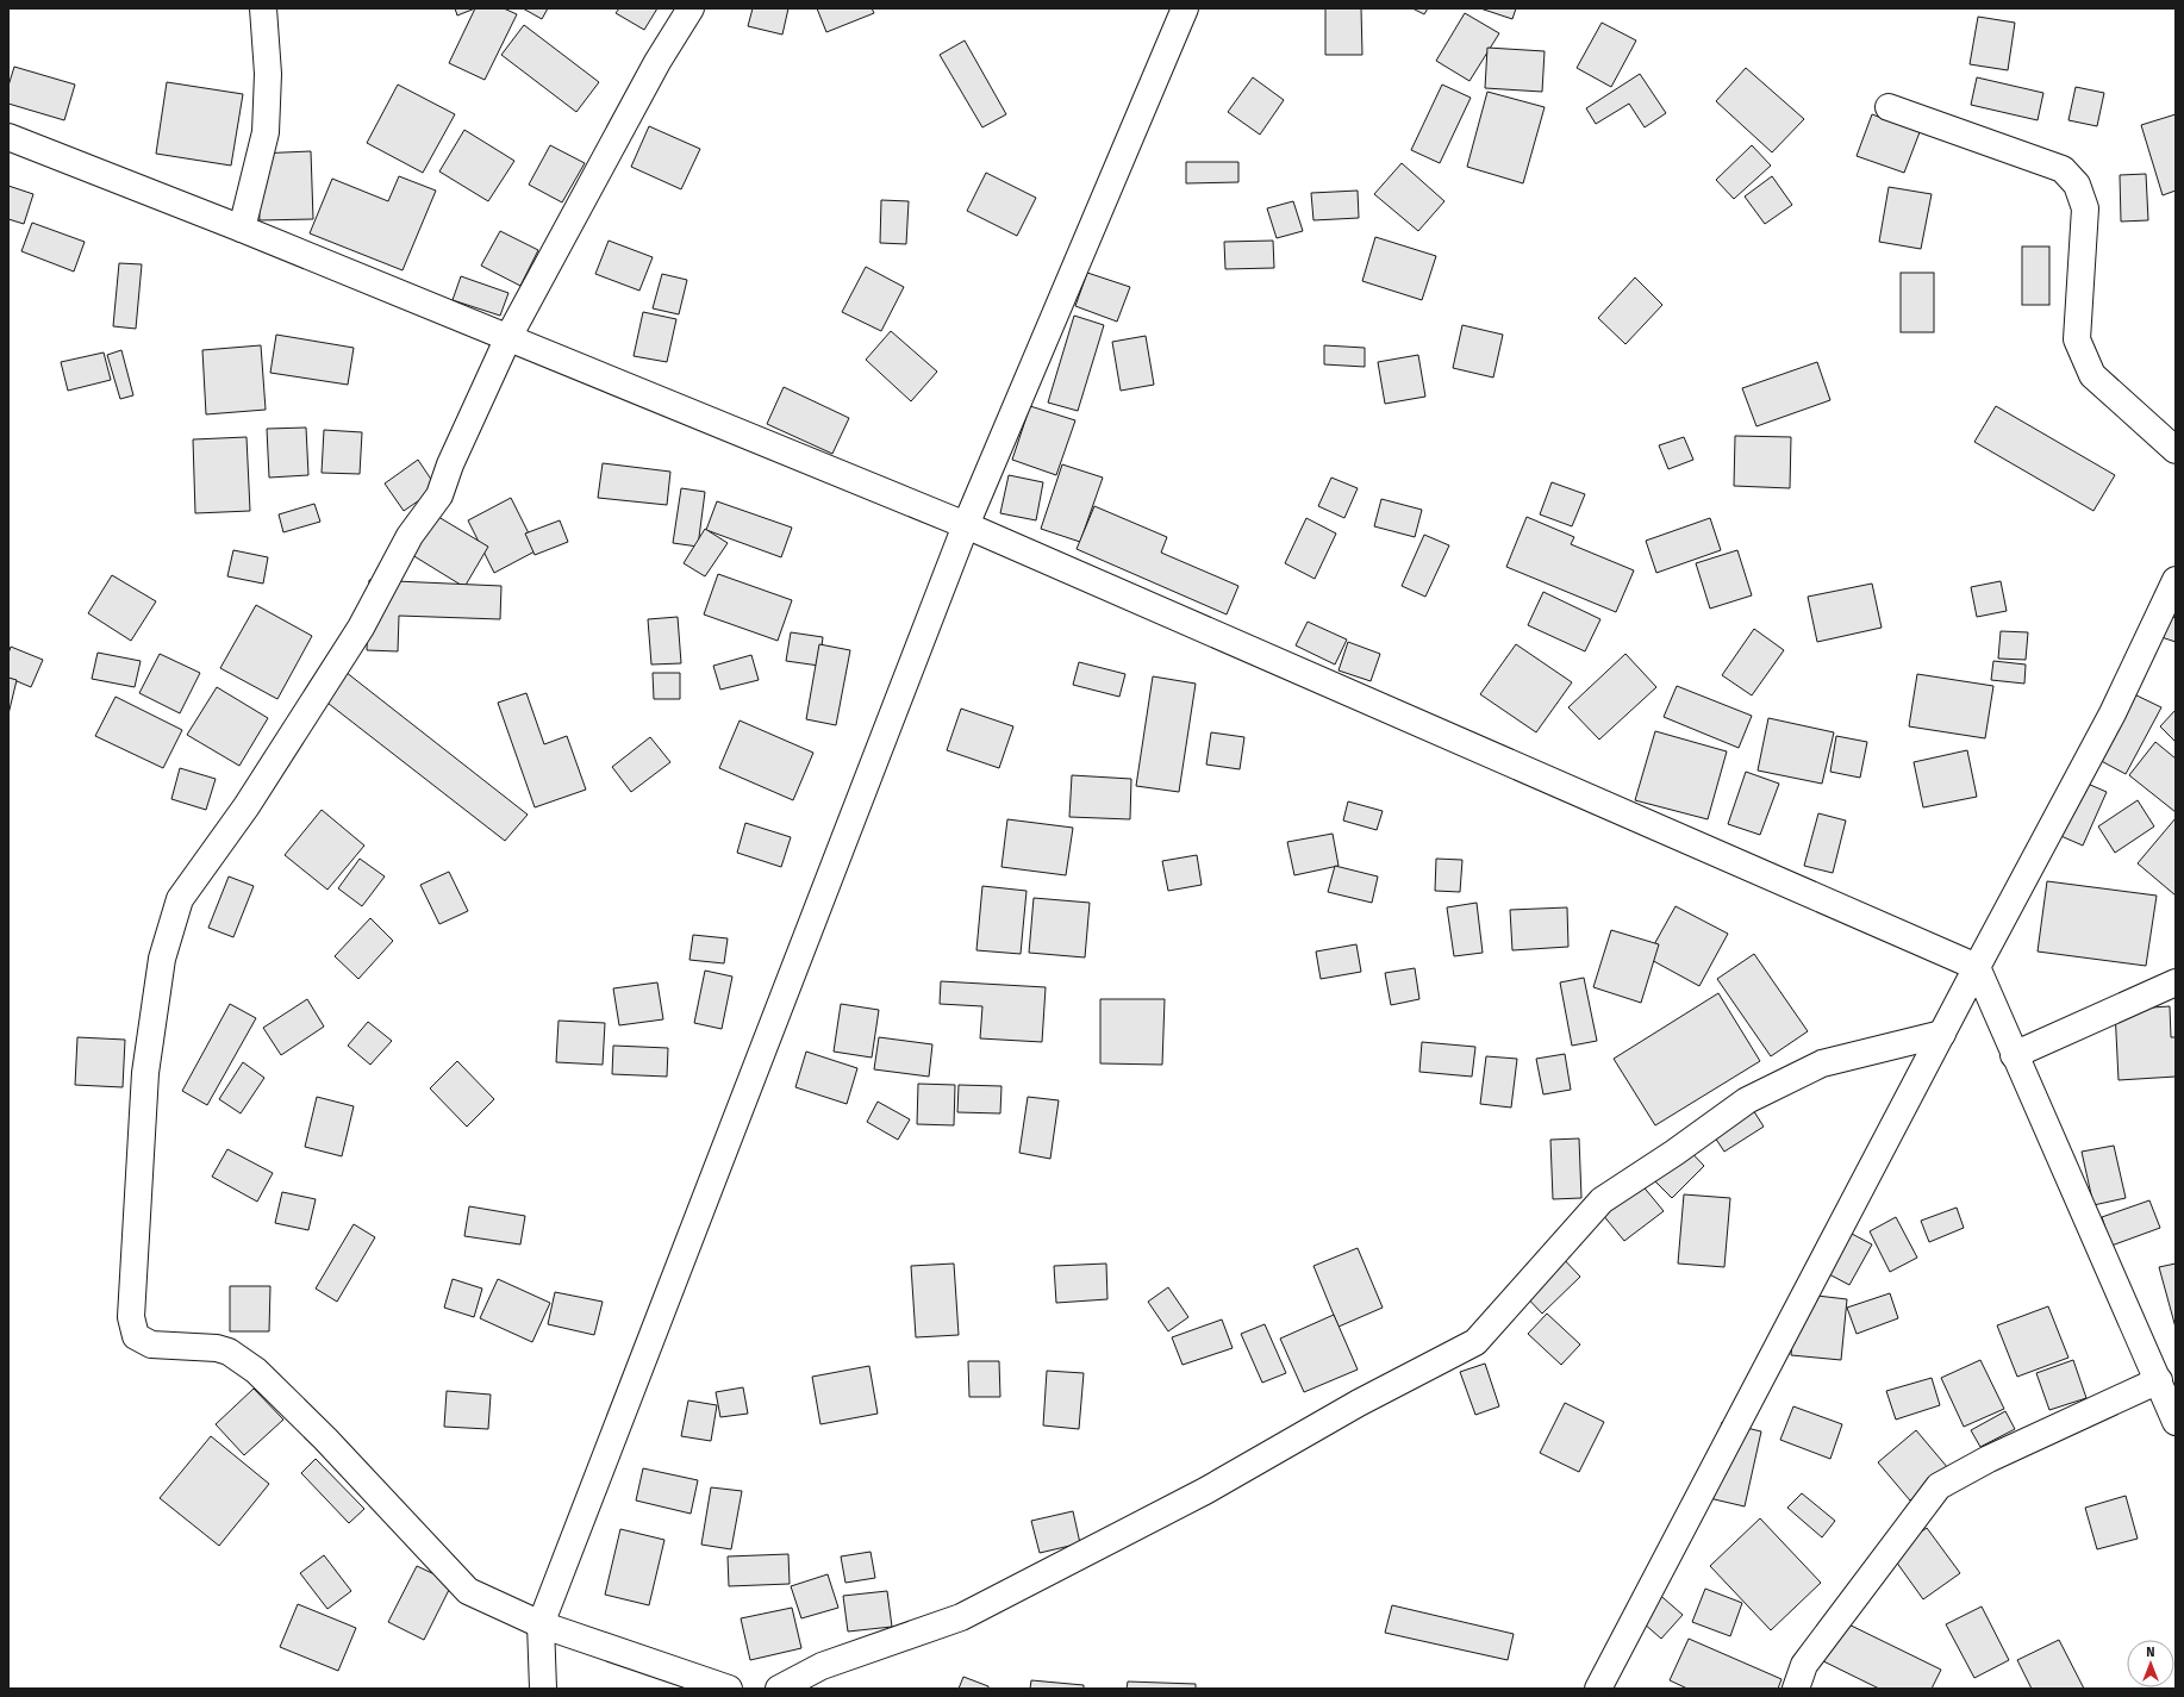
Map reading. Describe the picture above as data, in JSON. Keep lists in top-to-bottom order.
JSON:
{
  "north": "top"
}
